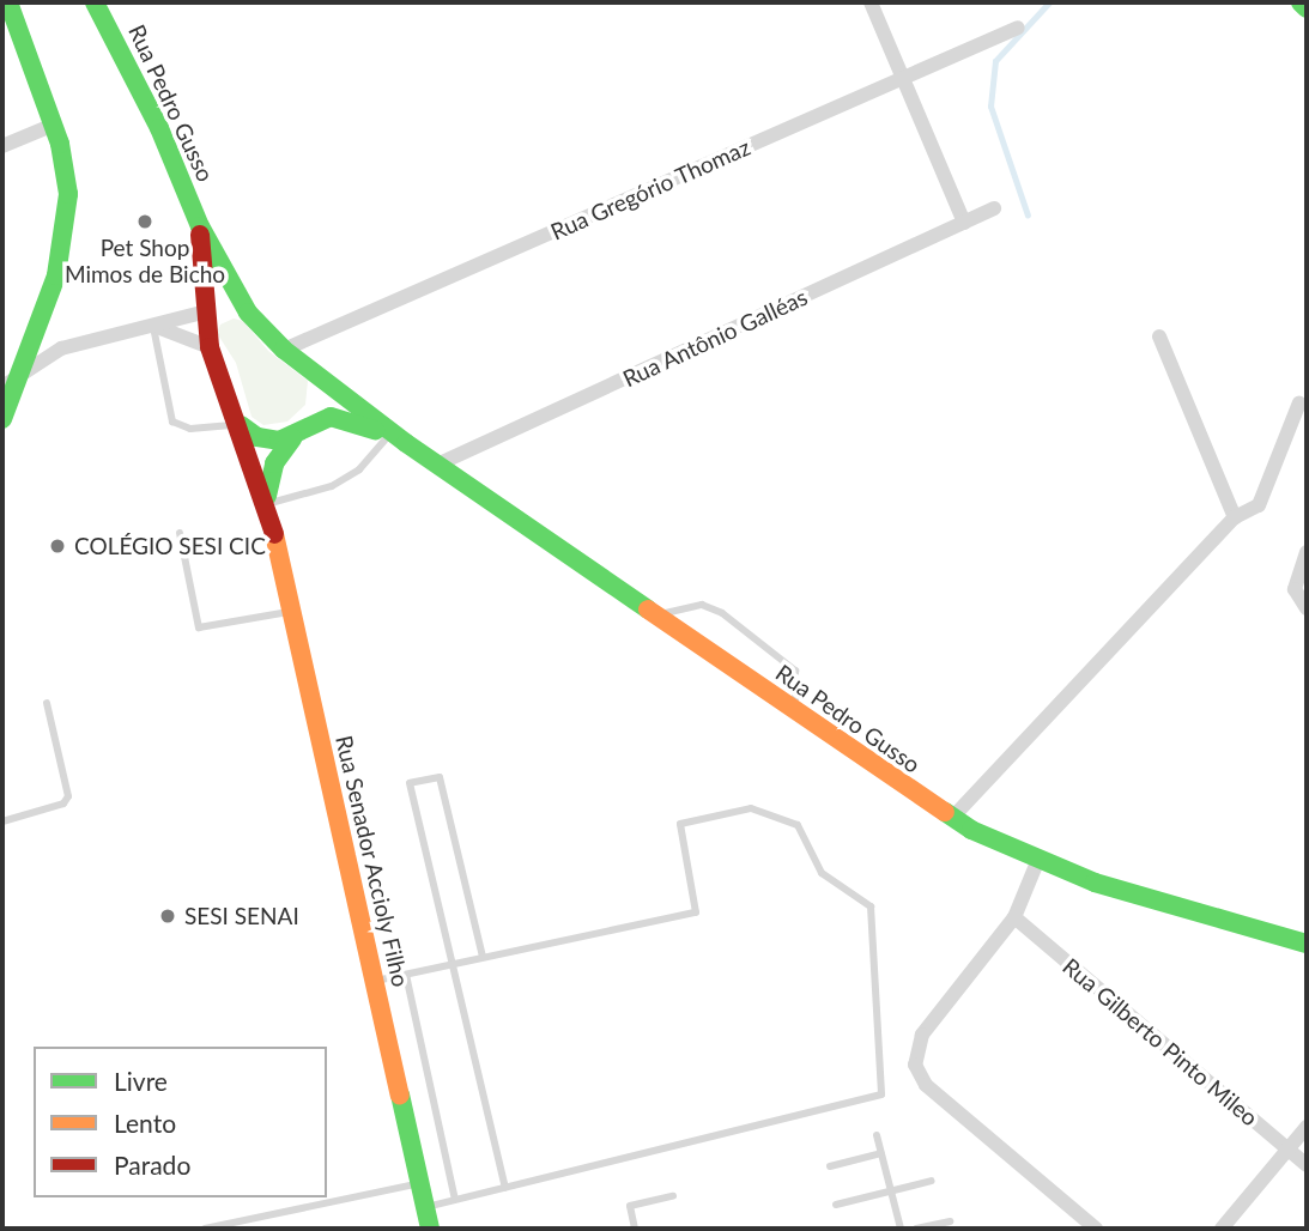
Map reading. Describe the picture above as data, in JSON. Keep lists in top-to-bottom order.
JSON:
{
  "streets": {
    "main road": ["Rua Pedro Gusso", "Rua Senador Accioly Filho"],
    "street": ["Rua Gregório Thomaz", "Rua Antônio Galléas", "Rua Gilberto Pinto Mileo"]
  },
  "crossings": [
    ["Rua Pedro Gusso", "Rua Gregório Thomaz"],
    ["Rua Pedro Gusso", "Rua Antônio Galléas"],
    ["Rua Pedro Gusso", "Rua Senador Accioly Filho"]
  ],
  "places": ["Pet Shop Mimos de Bicho", "COLÉGIO SESI CIC", "SESI SENAI"],
  "legend": ["Livre", "Lento", "Parado"]
}
